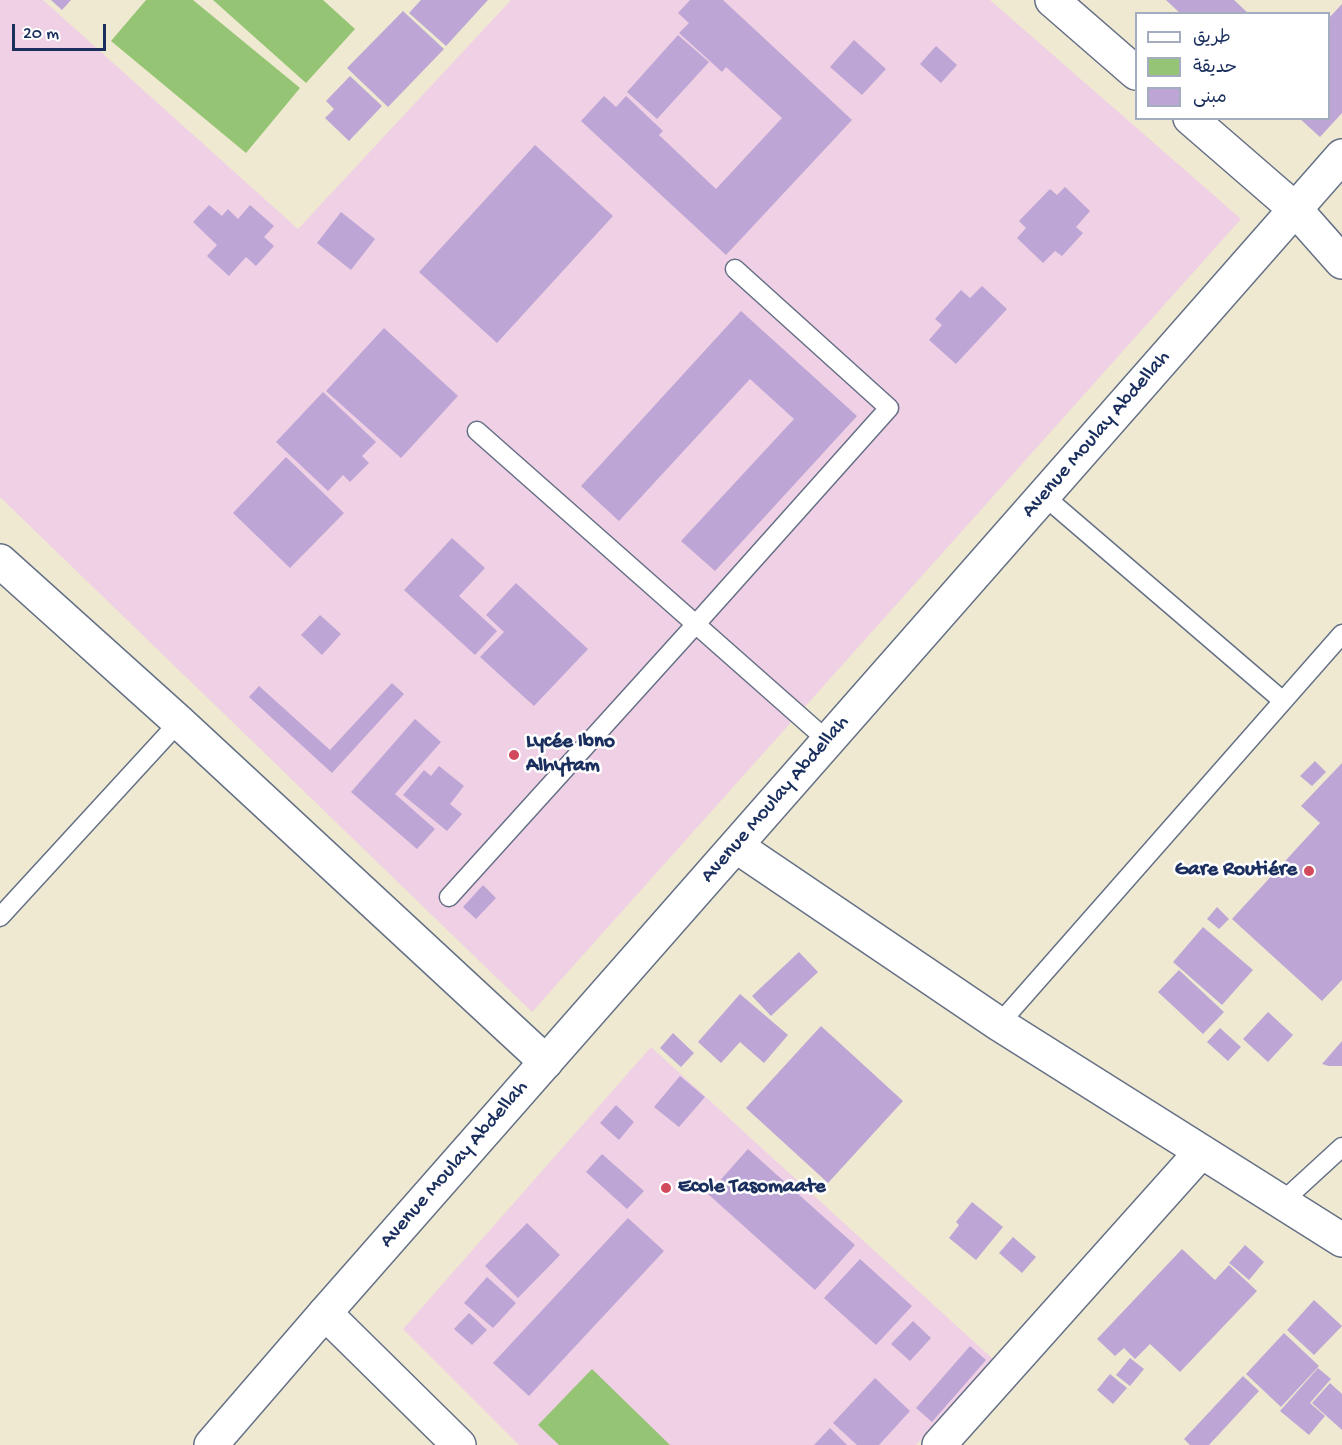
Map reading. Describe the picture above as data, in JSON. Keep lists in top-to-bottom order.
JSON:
{
  "streets": {
    "street": ["Avenue Moulay Abdellah"]
  },
  "places": ["Lycée Ibno Alhytam", "Gare Routiére", "Ecole Tasomaate"],
  "legend": ["طريق", "حديقة", "مبنى"],
  "scale_bar": "20 m"
}
